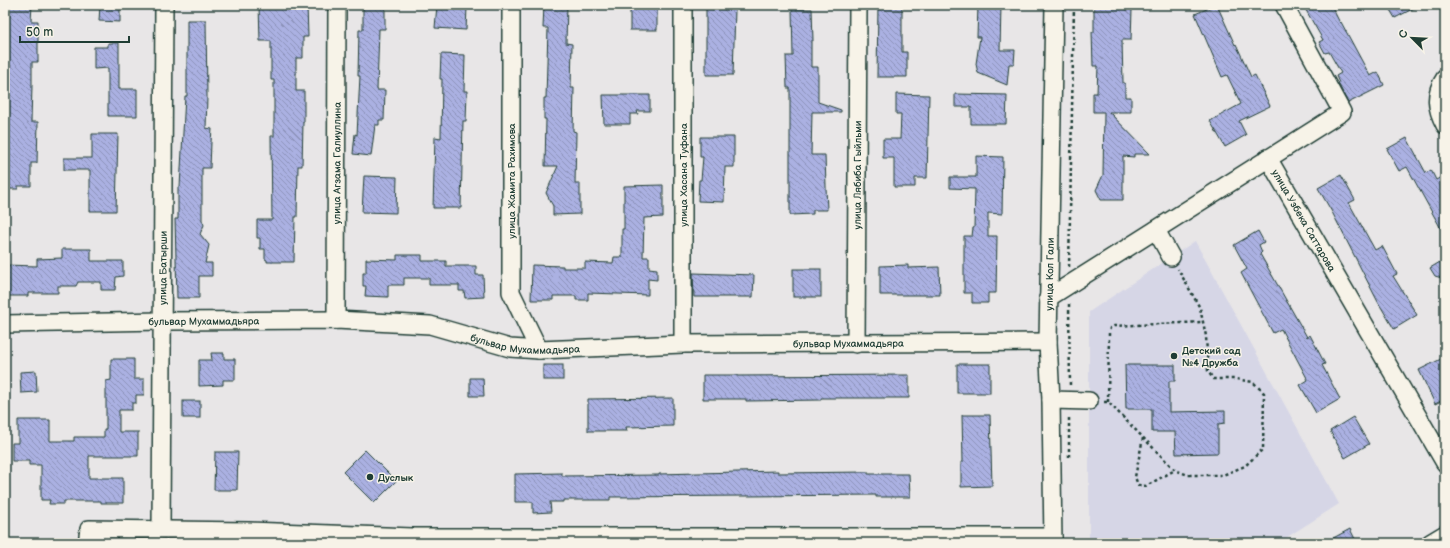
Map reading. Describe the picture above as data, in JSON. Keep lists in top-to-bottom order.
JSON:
{
  "streets": {
    "street": [
      "улица Агзама Галиуллина",
      "улица Хасана Туфана",
      "улица Лябиба Гыйльми",
      "улица Жамита Рахимова",
      "улица Узбека Саттарова",
      "улица Батырши",
      "улица Кол Гали",
      "бульвар Мухаммадьяра"
    ]
  },
  "crossings": [
    ["улица Агзама Галиуллина", "бульвар Мухаммадьяра"],
    ["улица Хасана Туфана", "бульвар Мухаммадьяра"],
    ["улица Лябиба Гыйльми", "бульвар Мухаммадьяра"],
    ["улица Жамита Рахимова", "бульвар Мухаммадьяра"],
    ["улица Батырши", "бульвар Мухаммадьяра"],
    ["улица Кол Гали", "бульвар Мухаммадьяра"]
  ],
  "places": ["Детский сад №4 Дружба", "Дуслык"],
  "scale_bar": "50 m",
  "north": "top left"
}
